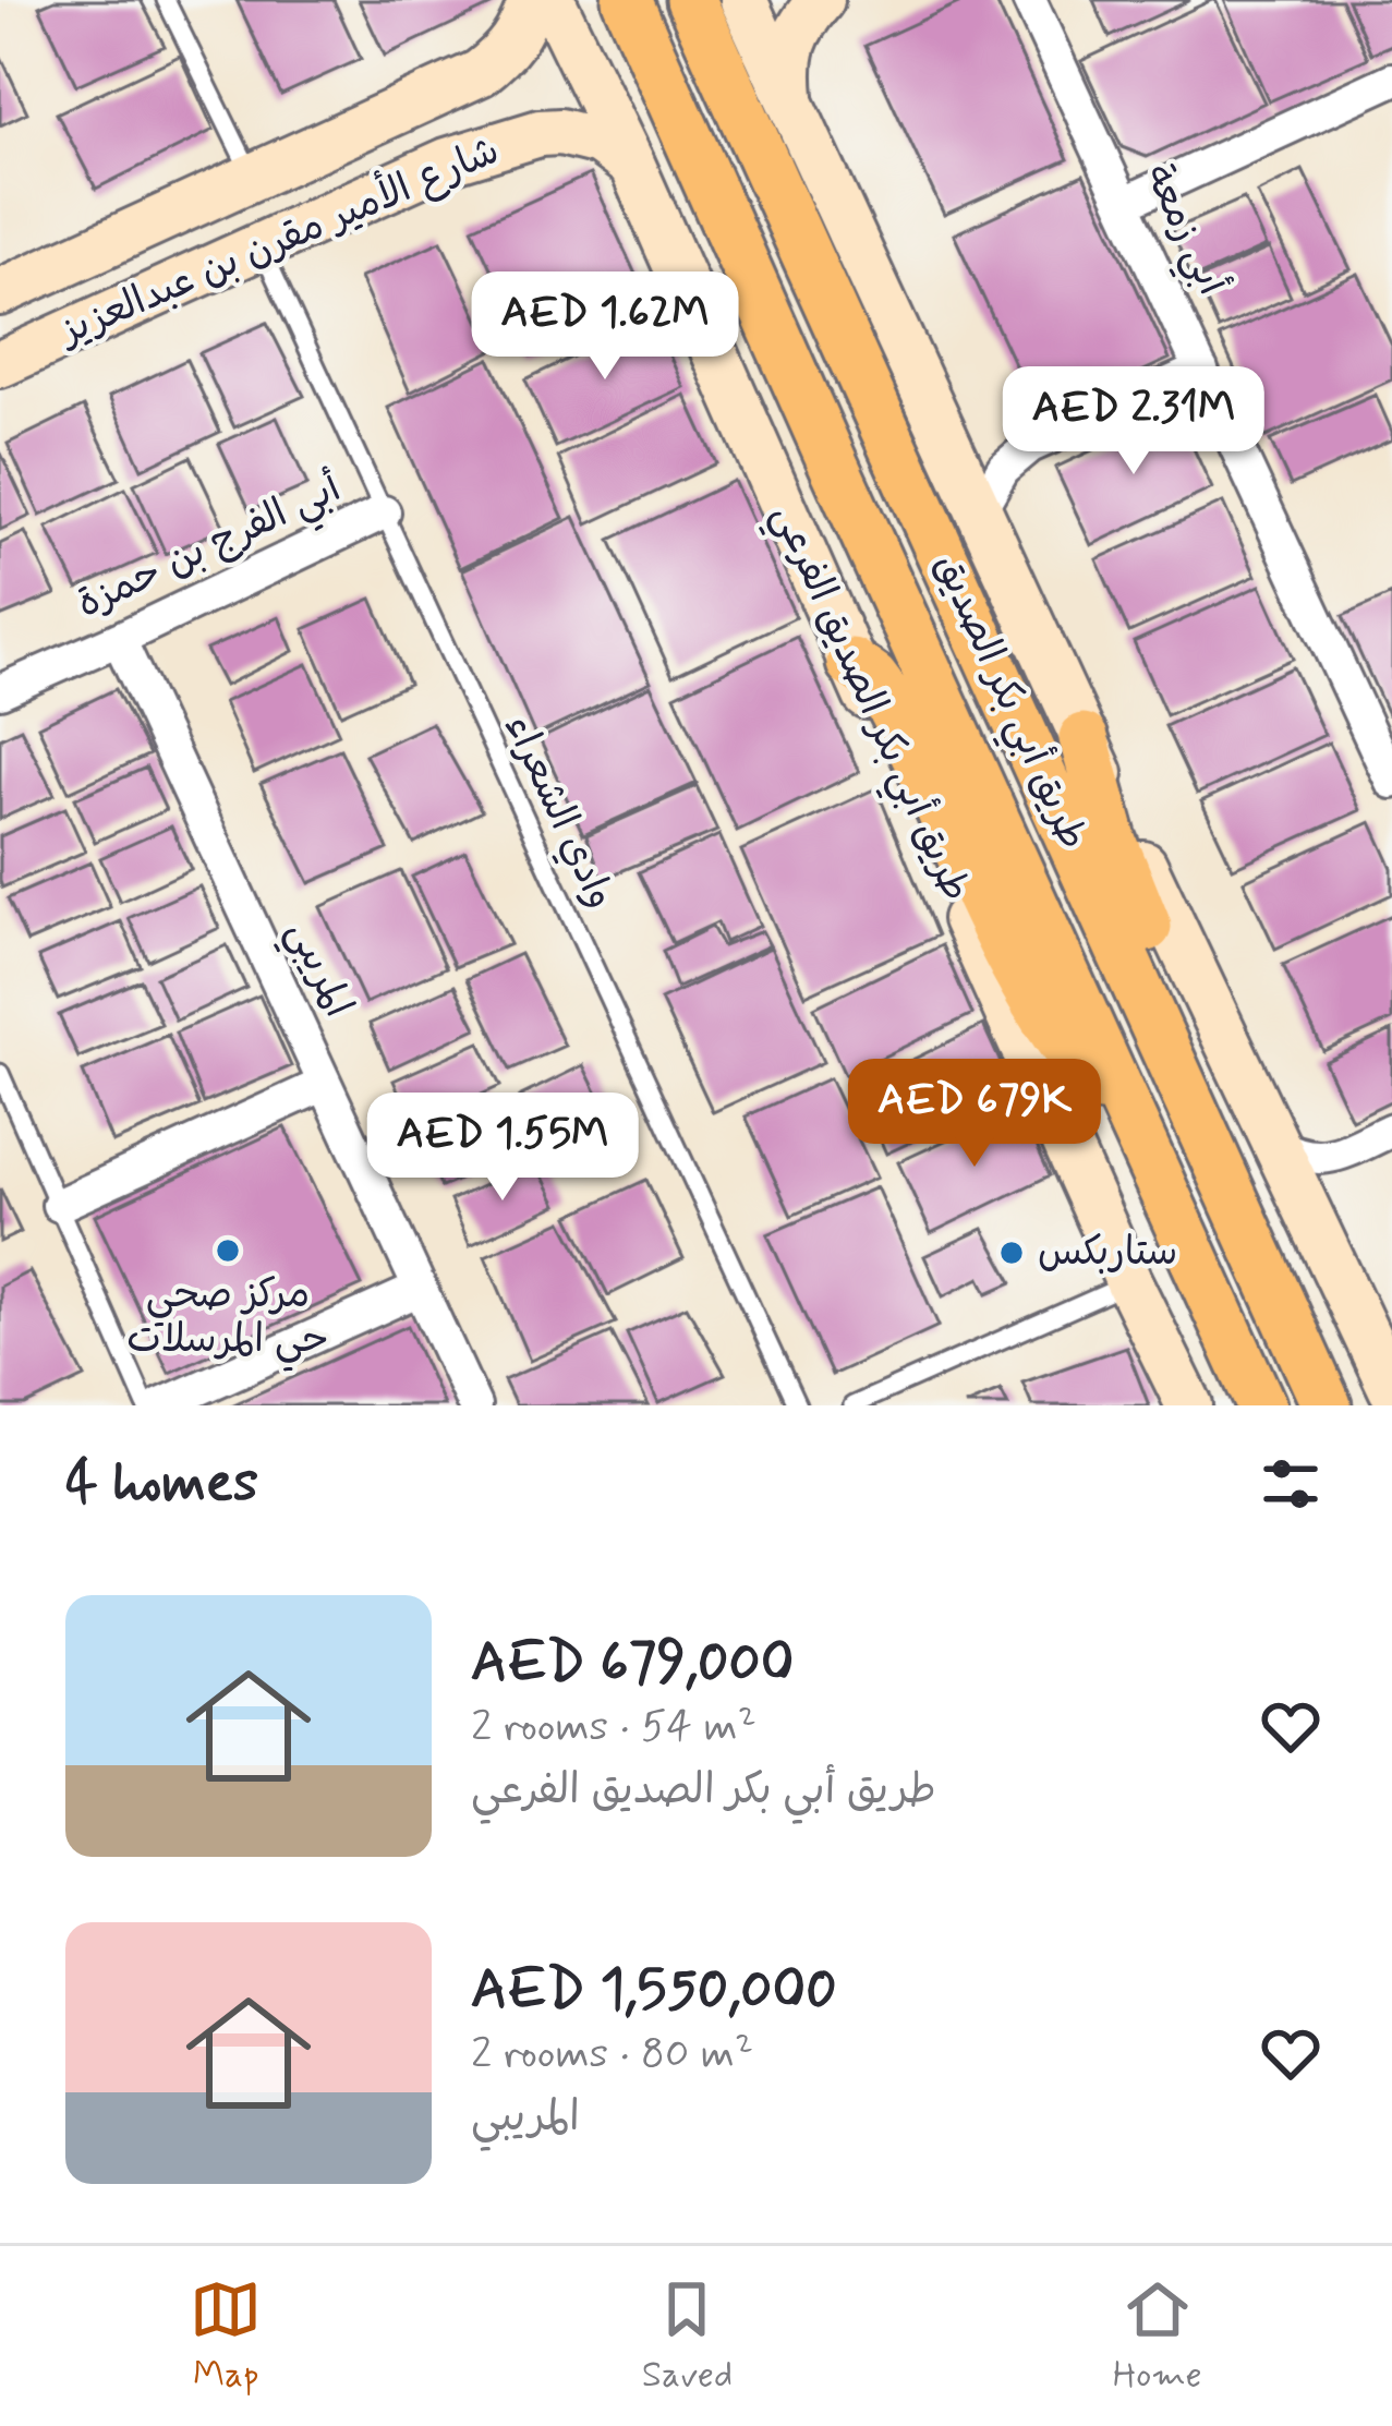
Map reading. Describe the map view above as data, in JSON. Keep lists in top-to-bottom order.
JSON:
{
  "streets": {
    "main road": ["طريق أبي بكر الصديق"],
    "street": [
      "أبي زمعة",
      "شارع الأمير مقرن بن عبدالعزيز",
      "أبي الفرج بن حمزة",
      "طريق أبي بكر الصديق الفرعي",
      "المريبي"
    ],
    "lane": ["وادي الشعراء"]
  },
  "crossings": [
    ["شارع الأمير مقرن بن عبدالعزيز", "طريق أبي بكر الصديق الفرعي"],
    ["شارع الأمير مقرن بن عبدالعزيز", "وادي الشعراء"],
    ["أبي الفرج بن حمزة", "وادي الشعراء"],
    ["أبي الفرج بن حمزة", "المريبي"]
  ],
  "places": ["مركز صحي حي المرسلات", "ستاربكس"],
  "page": {
    "price": [
      "AED 1.62M",
      "AED 2.31M",
      "AED 679K",
      "AED 1.55M"
    ],
    "heading": "4 homes",
    "list": [
      {
        "name": "AED 679,000",
        "note": "2 rooms · 54 m² · طريق أبي بكر الصديق الفرعي"
      },
      {
        "name": "AED 1,550,000",
        "note": "2 rooms · 80 m² · المريبي"
      }
    ],
    "tabs": ["Map", "Saved", "Home"]
  }
}
